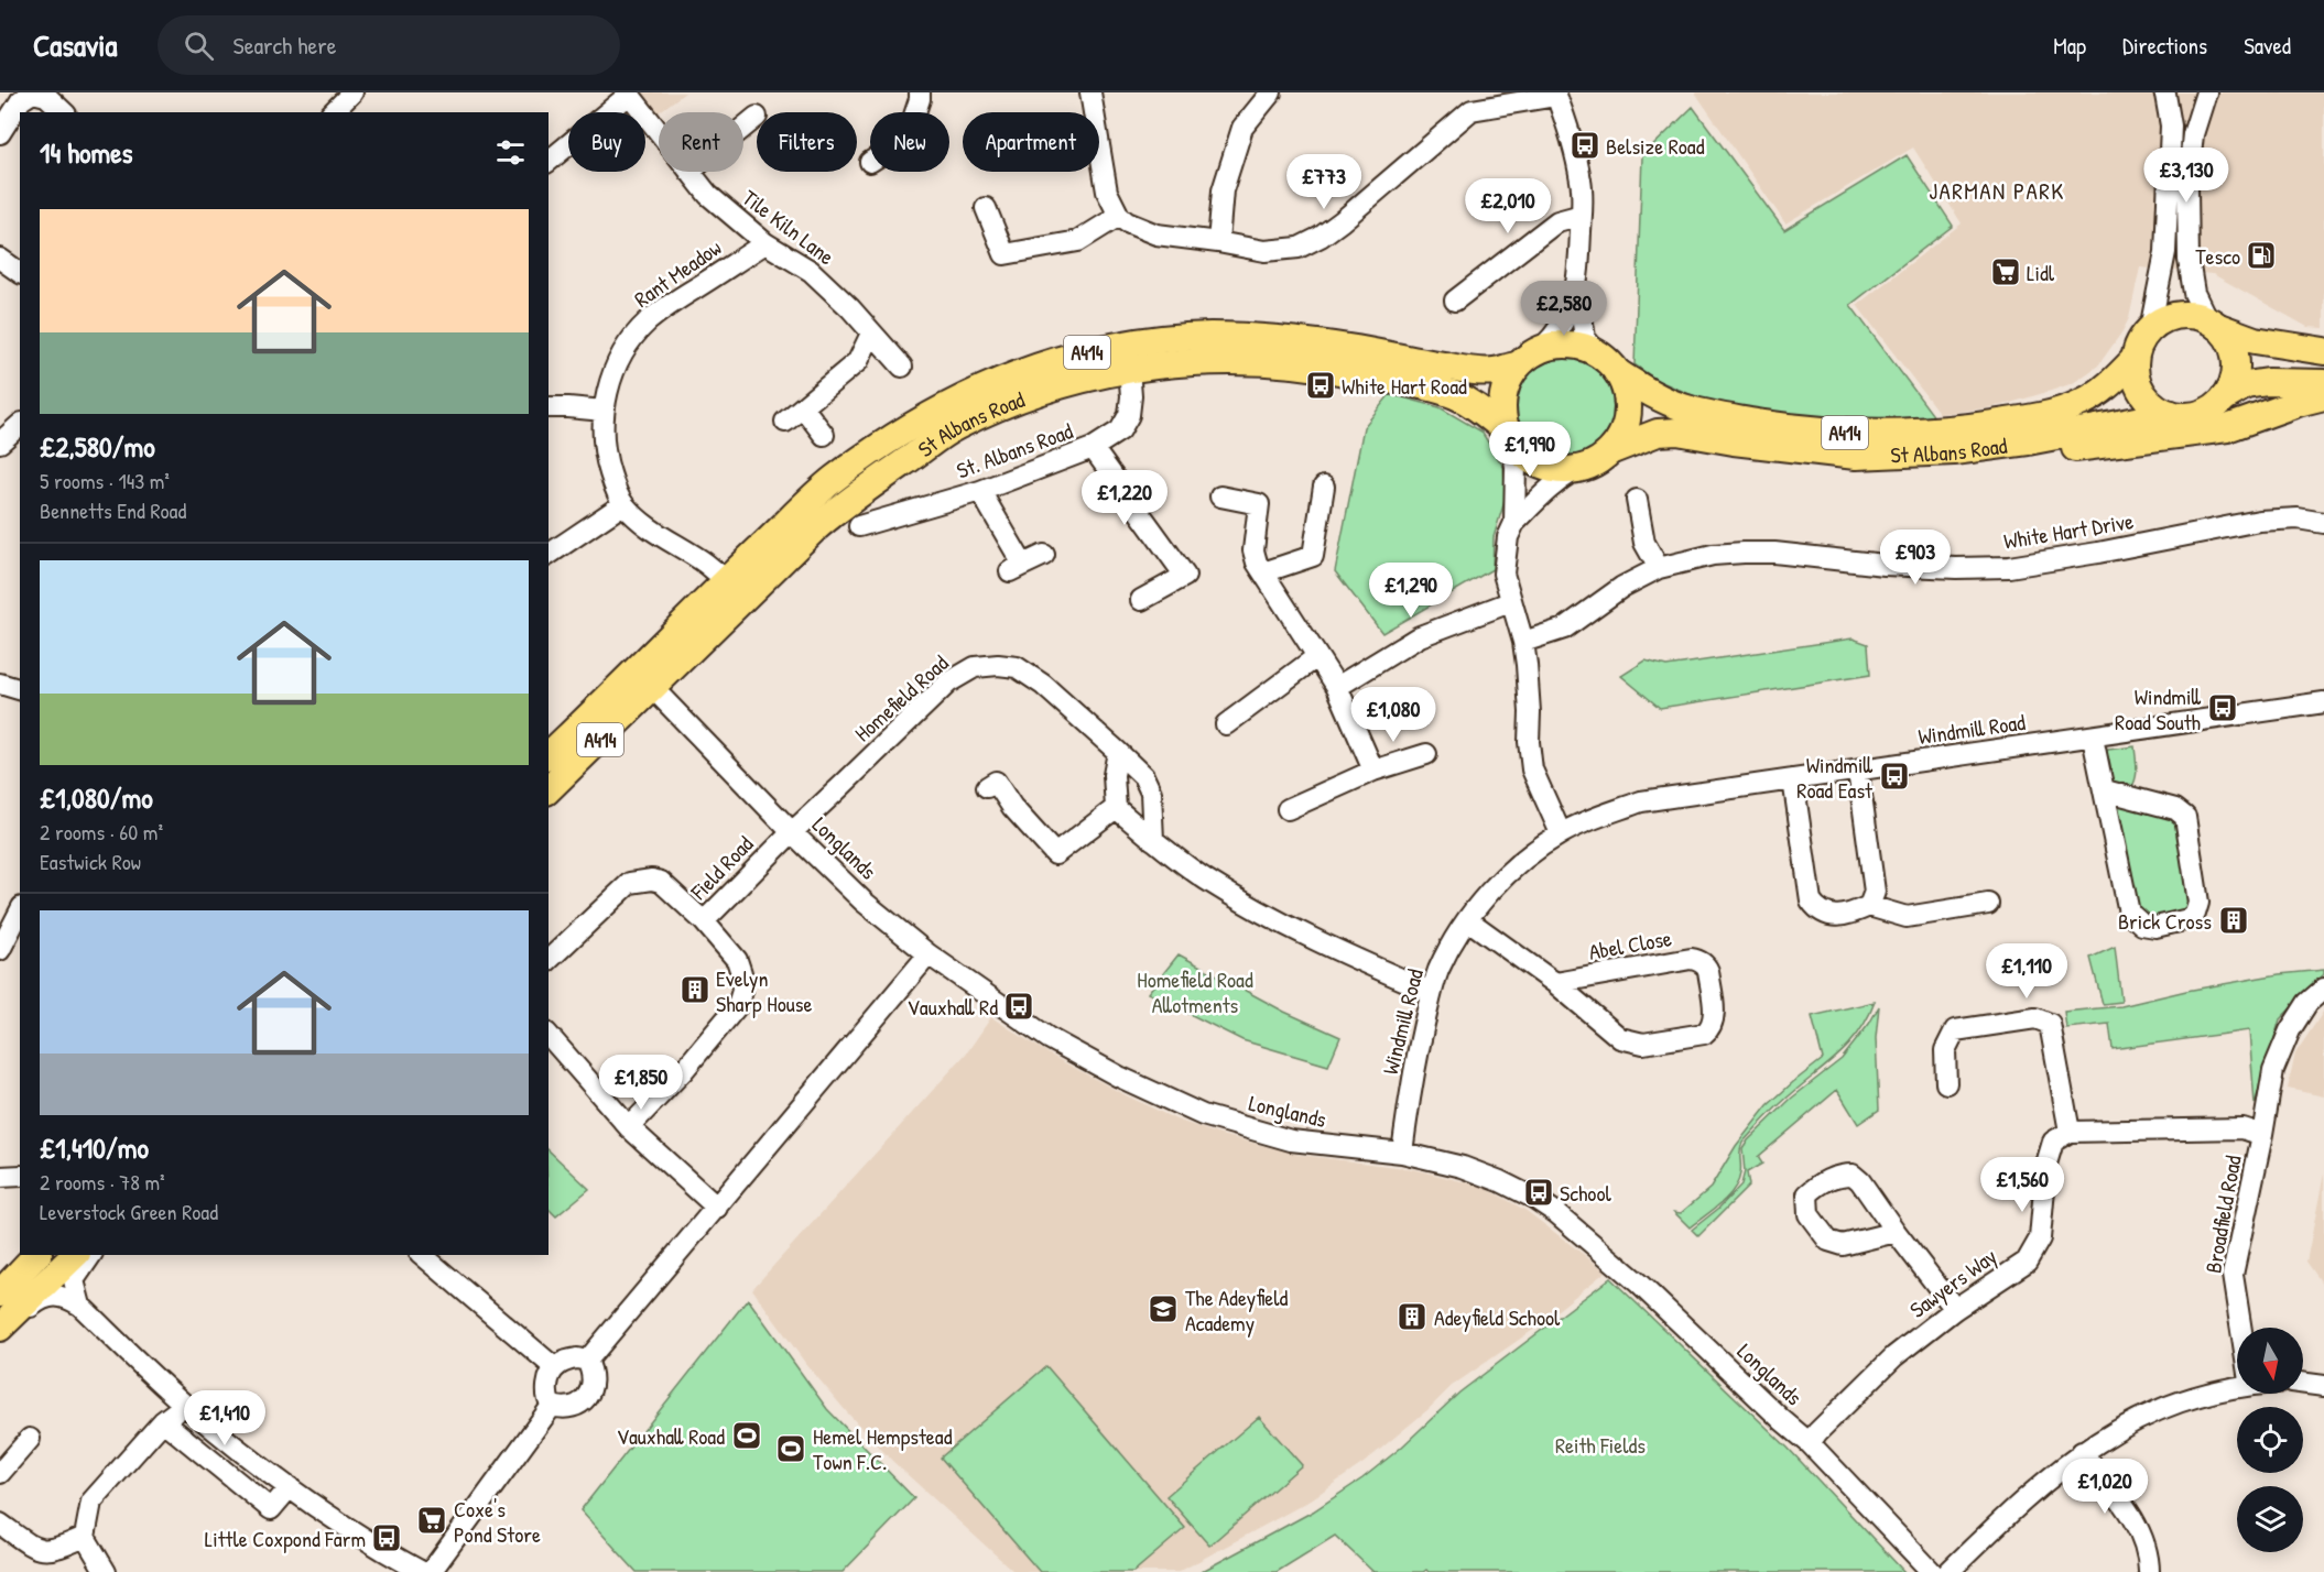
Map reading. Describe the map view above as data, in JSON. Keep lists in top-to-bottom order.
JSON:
{
  "streets": {
    "main road": ["A414", "St Albans Road"],
    "street": [
      "Tile Kiln Lane",
      "Rant Meadow",
      "St. Albans Road",
      "White Hart Drive",
      "Homefield Road",
      "Windmill Road",
      "Longlands",
      "Field Road",
      "Abel Close",
      "Broadfield Road",
      "Sawyers Way"
    ]
  },
  "crossings": [
    ["Tile Kiln Lane", "Rant Meadow"],
    ["Rant Meadow", "St Albans Road"],
    ["A414", "St Albans Road"],
    ["St Albans Road", "St. Albans Road"],
    ["St Albans Road", "Longlands"],
    ["Homefield Road", "Longlands"],
    ["Homefield Road", "Field Road"],
    ["Windmill Road", "Longlands"],
    ["Windmill Road", "Abel Close"],
    ["Longlands", "Field Road"],
    ["Longlands", "Sawyers Way"]
  ],
  "districts": ["JARMAN PARK"],
  "parks": ["Homefield Road Allotments", "Reith Fields"],
  "places": {
    "bus stop": [
      "Belsize Road",
      "White Hart Road",
      "Windmill Road South",
      "Windmill Road East",
      "Vauxhall Rd",
      "School",
      "Little Coxpond Farm"
    ],
    "fuel station": ["Tesco"],
    "supermarket": ["Lidl", "Coxe's Pond Store"],
    "building": ["Brick Cross", "Evelyn Sharp House", "Adeyfield School"],
    "school or university": ["The Adeyfield Academy"],
    "sports": ["Vauxhall Road", "Hemel Hempstead Town F.C."]
  },
  "north": "bottom",
  "page": {
    "header": "Casavia",
    "search": "Search here",
    "nav": ["Map", "Directions", "Saved"],
    "chip": [
      "Buy",
      "Rent",
      "Filters",
      "New",
      "Apartment"
    ],
    "heading": "14 homes",
    "price": [
      "£3,130",
      "£773",
      "£2,010",
      "£2,580",
      "£1,990",
      "£1,220",
      "£903",
      "£1,290",
      "£1,080",
      "£1,110",
      "£1,850",
      "£1,560",
      "£1,410",
      "£1,020"
    ],
    "list": [
      {
        "name": "£2,580/mo",
        "note": "5 rooms · 143 m² · Bennetts End Road"
      },
      {
        "name": "£1,080/mo",
        "note": "2 rooms · 60 m² · Eastwick Row"
      },
      {
        "name": "£1,410/mo",
        "note": "2 rooms · 78 m² · Leverstock Green Road"
      }
    ]
  }
}
